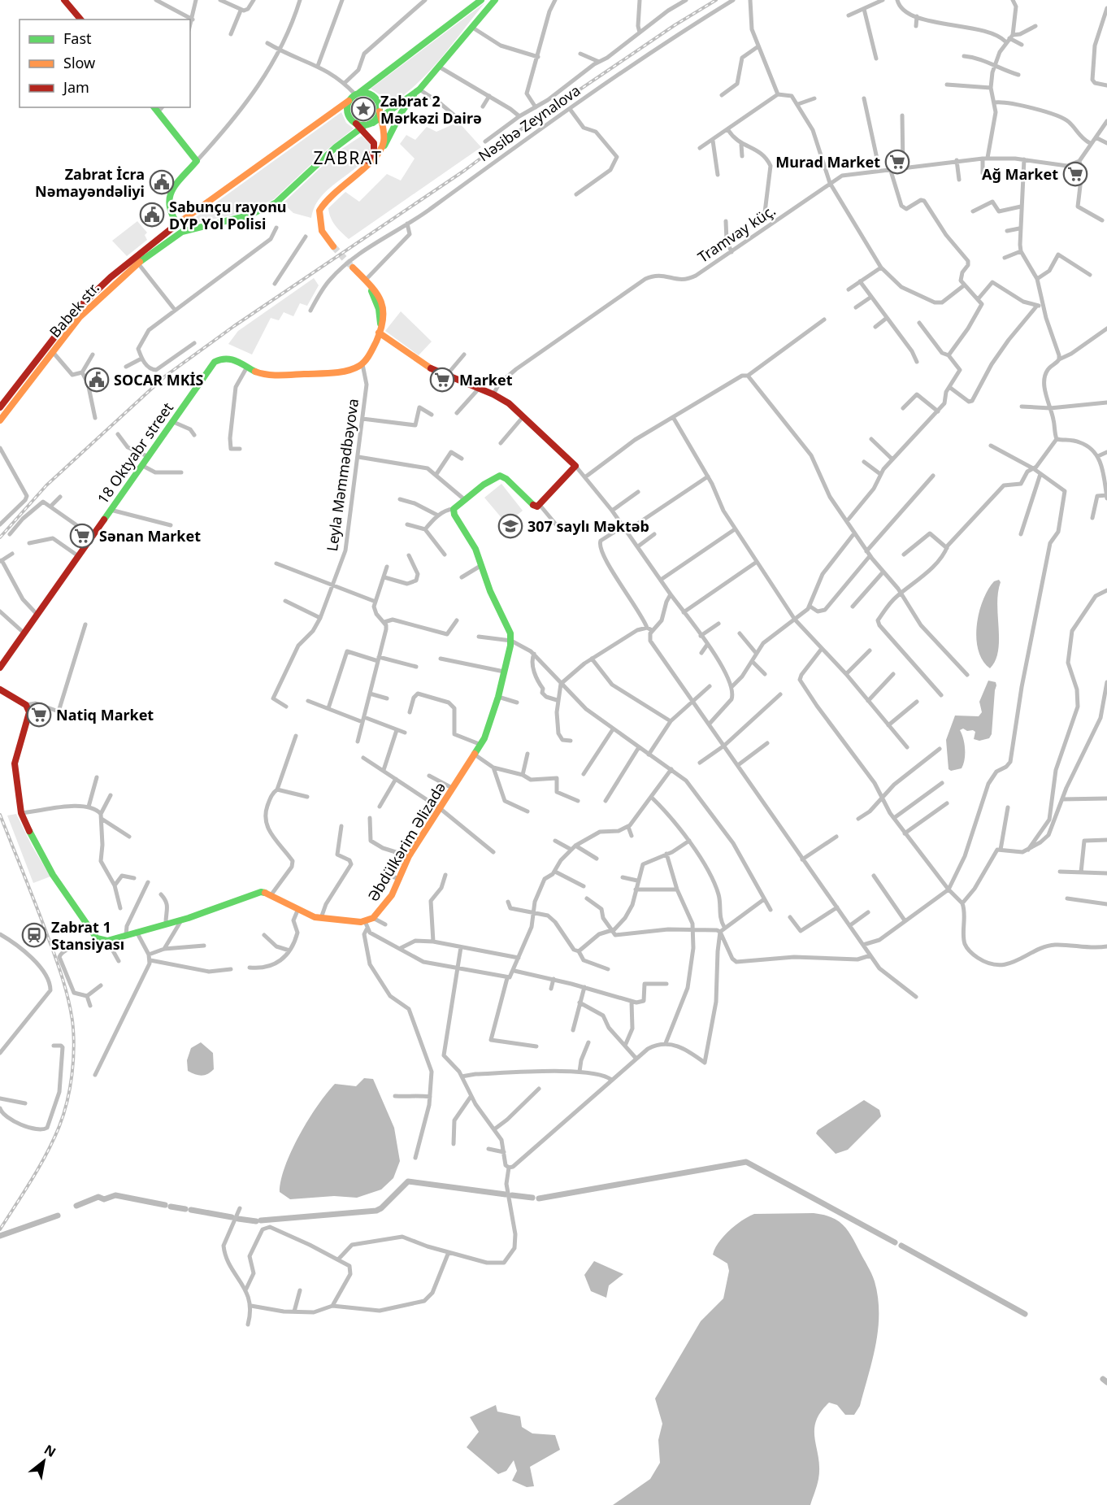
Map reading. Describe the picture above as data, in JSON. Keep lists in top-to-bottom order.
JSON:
{
  "streets": {
    "street": [
      "Nəsibə Zeynalova",
      "Tramvay küç.",
      "Babek str.",
      "18 Oktyabr street",
      "Leyla Məmmədbəyova",
      "Əbdülkərim Əlizadə"
    ]
  },
  "crossings": [
    ["18 Oktyabr street", "Leyla Məmmədbəyova"]
  ],
  "districts": ["ZABRAT"],
  "places": {
    "place": ["Zabrat 2 Mərkəzi Dairə"],
    "supermarket": [
      "Murad Market",
      "Ağ Market",
      "Market",
      "Sənan Market",
      "Natiq Market"
    ],
    "public building": ["Zabrat İcra Nəmayəndəliyi", "Sabunçu rayonu DYP Yol Polisi", "SOCAR MKİS"],
    "school or university": ["307 saylı Məktəb"],
    "station": ["Zabrat 1 Stansiyası"]
  },
  "legend": ["Fast", "Slow", "Jam"],
  "north": "top right"
}
